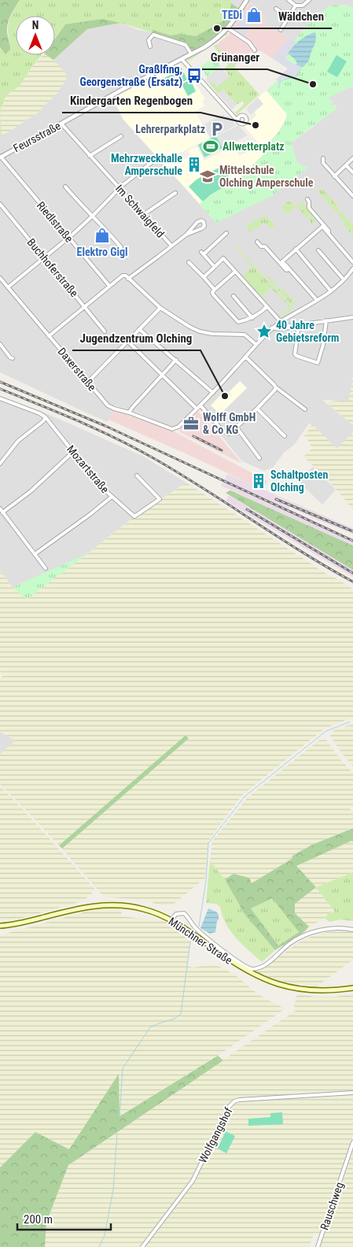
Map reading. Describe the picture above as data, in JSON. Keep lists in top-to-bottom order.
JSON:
{
  "streets": {
    "main road": ["Münchner Straße"],
    "street": [
      "Feursstraße",
      "Im Schwaigfeld",
      "Riedlstraße",
      "Buchhoferstraße",
      "Daxerstraße",
      "Mozartstraße",
      "Wolfgangshof",
      "Rauschweg"
    ]
  },
  "crossings": [
    ["Feursstraße", "Im Schwaigfeld"],
    ["Feursstraße", "Riedlstraße"]
  ],
  "places": {
    "shop": ["TEDi", "Elektro Gigl"],
    "other": [
      "Wäldchen",
      "Grünanger",
      "Kindergarten Regenbogen",
      "Jugendzentrum Olching"
    ],
    "bus stop": ["Graßlfing, Georgenstraße (Ersatz)"],
    "parking": ["Lehrerparkplatz"],
    "sports": ["Allwetterplatz"],
    "building": ["Mehrzweckhalle Amperschule", "Schaltposten Olching"],
    "school or university": ["Mittelschule Olching Amperschule"],
    "place": ["40 Jahre Gebietsreform"],
    "office": ["Wolff GmbH & Co KG"]
  },
  "scale_bar": "200 m",
  "north": "top"
}
